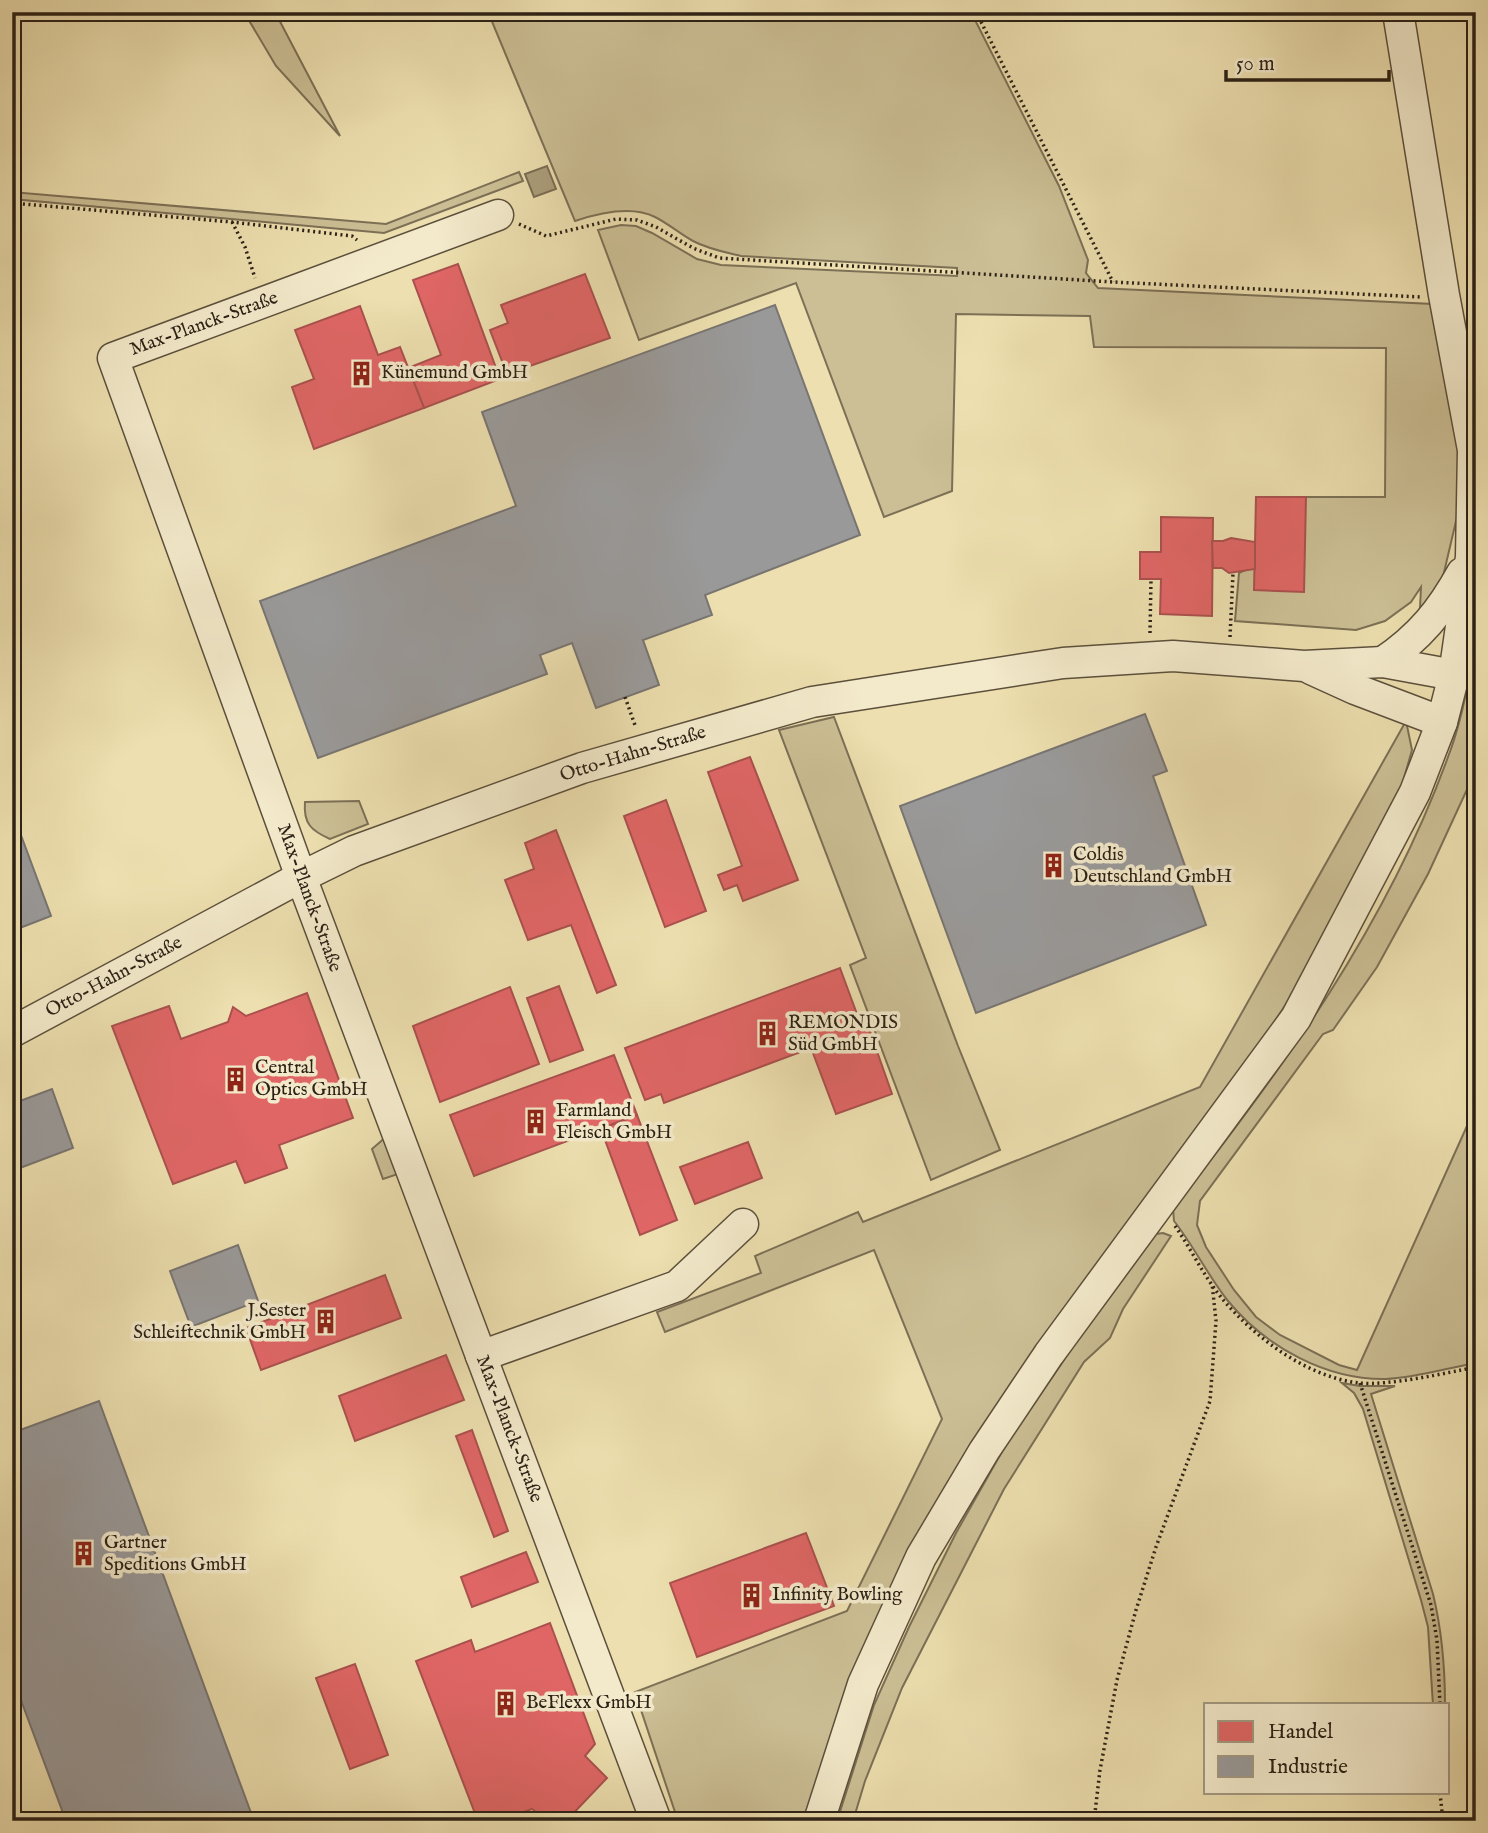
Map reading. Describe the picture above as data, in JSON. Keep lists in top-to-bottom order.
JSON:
{
  "streets": {
    "street": ["Max-Planck-Straße", "Otto-Hahn-Straße"]
  },
  "crossings": [
    ["Max-Planck-Straße", "Otto-Hahn-Straße"]
  ],
  "places": {
    "building": [
      "Künemund GmbH",
      "Coldis Deutschland GmbH",
      "REMONDIS Süd GmbH",
      "Central Optics GmbH",
      "Farmland Fleisch GmbH",
      "J.Sester Schleiftechnik GmbH",
      "Gartner Speditions GmbH",
      "Infinity Bowling",
      "BeFlexx GmbH"
    ]
  },
  "legend": ["Handel", "Industrie"],
  "scale_bar": "50 m"
}
